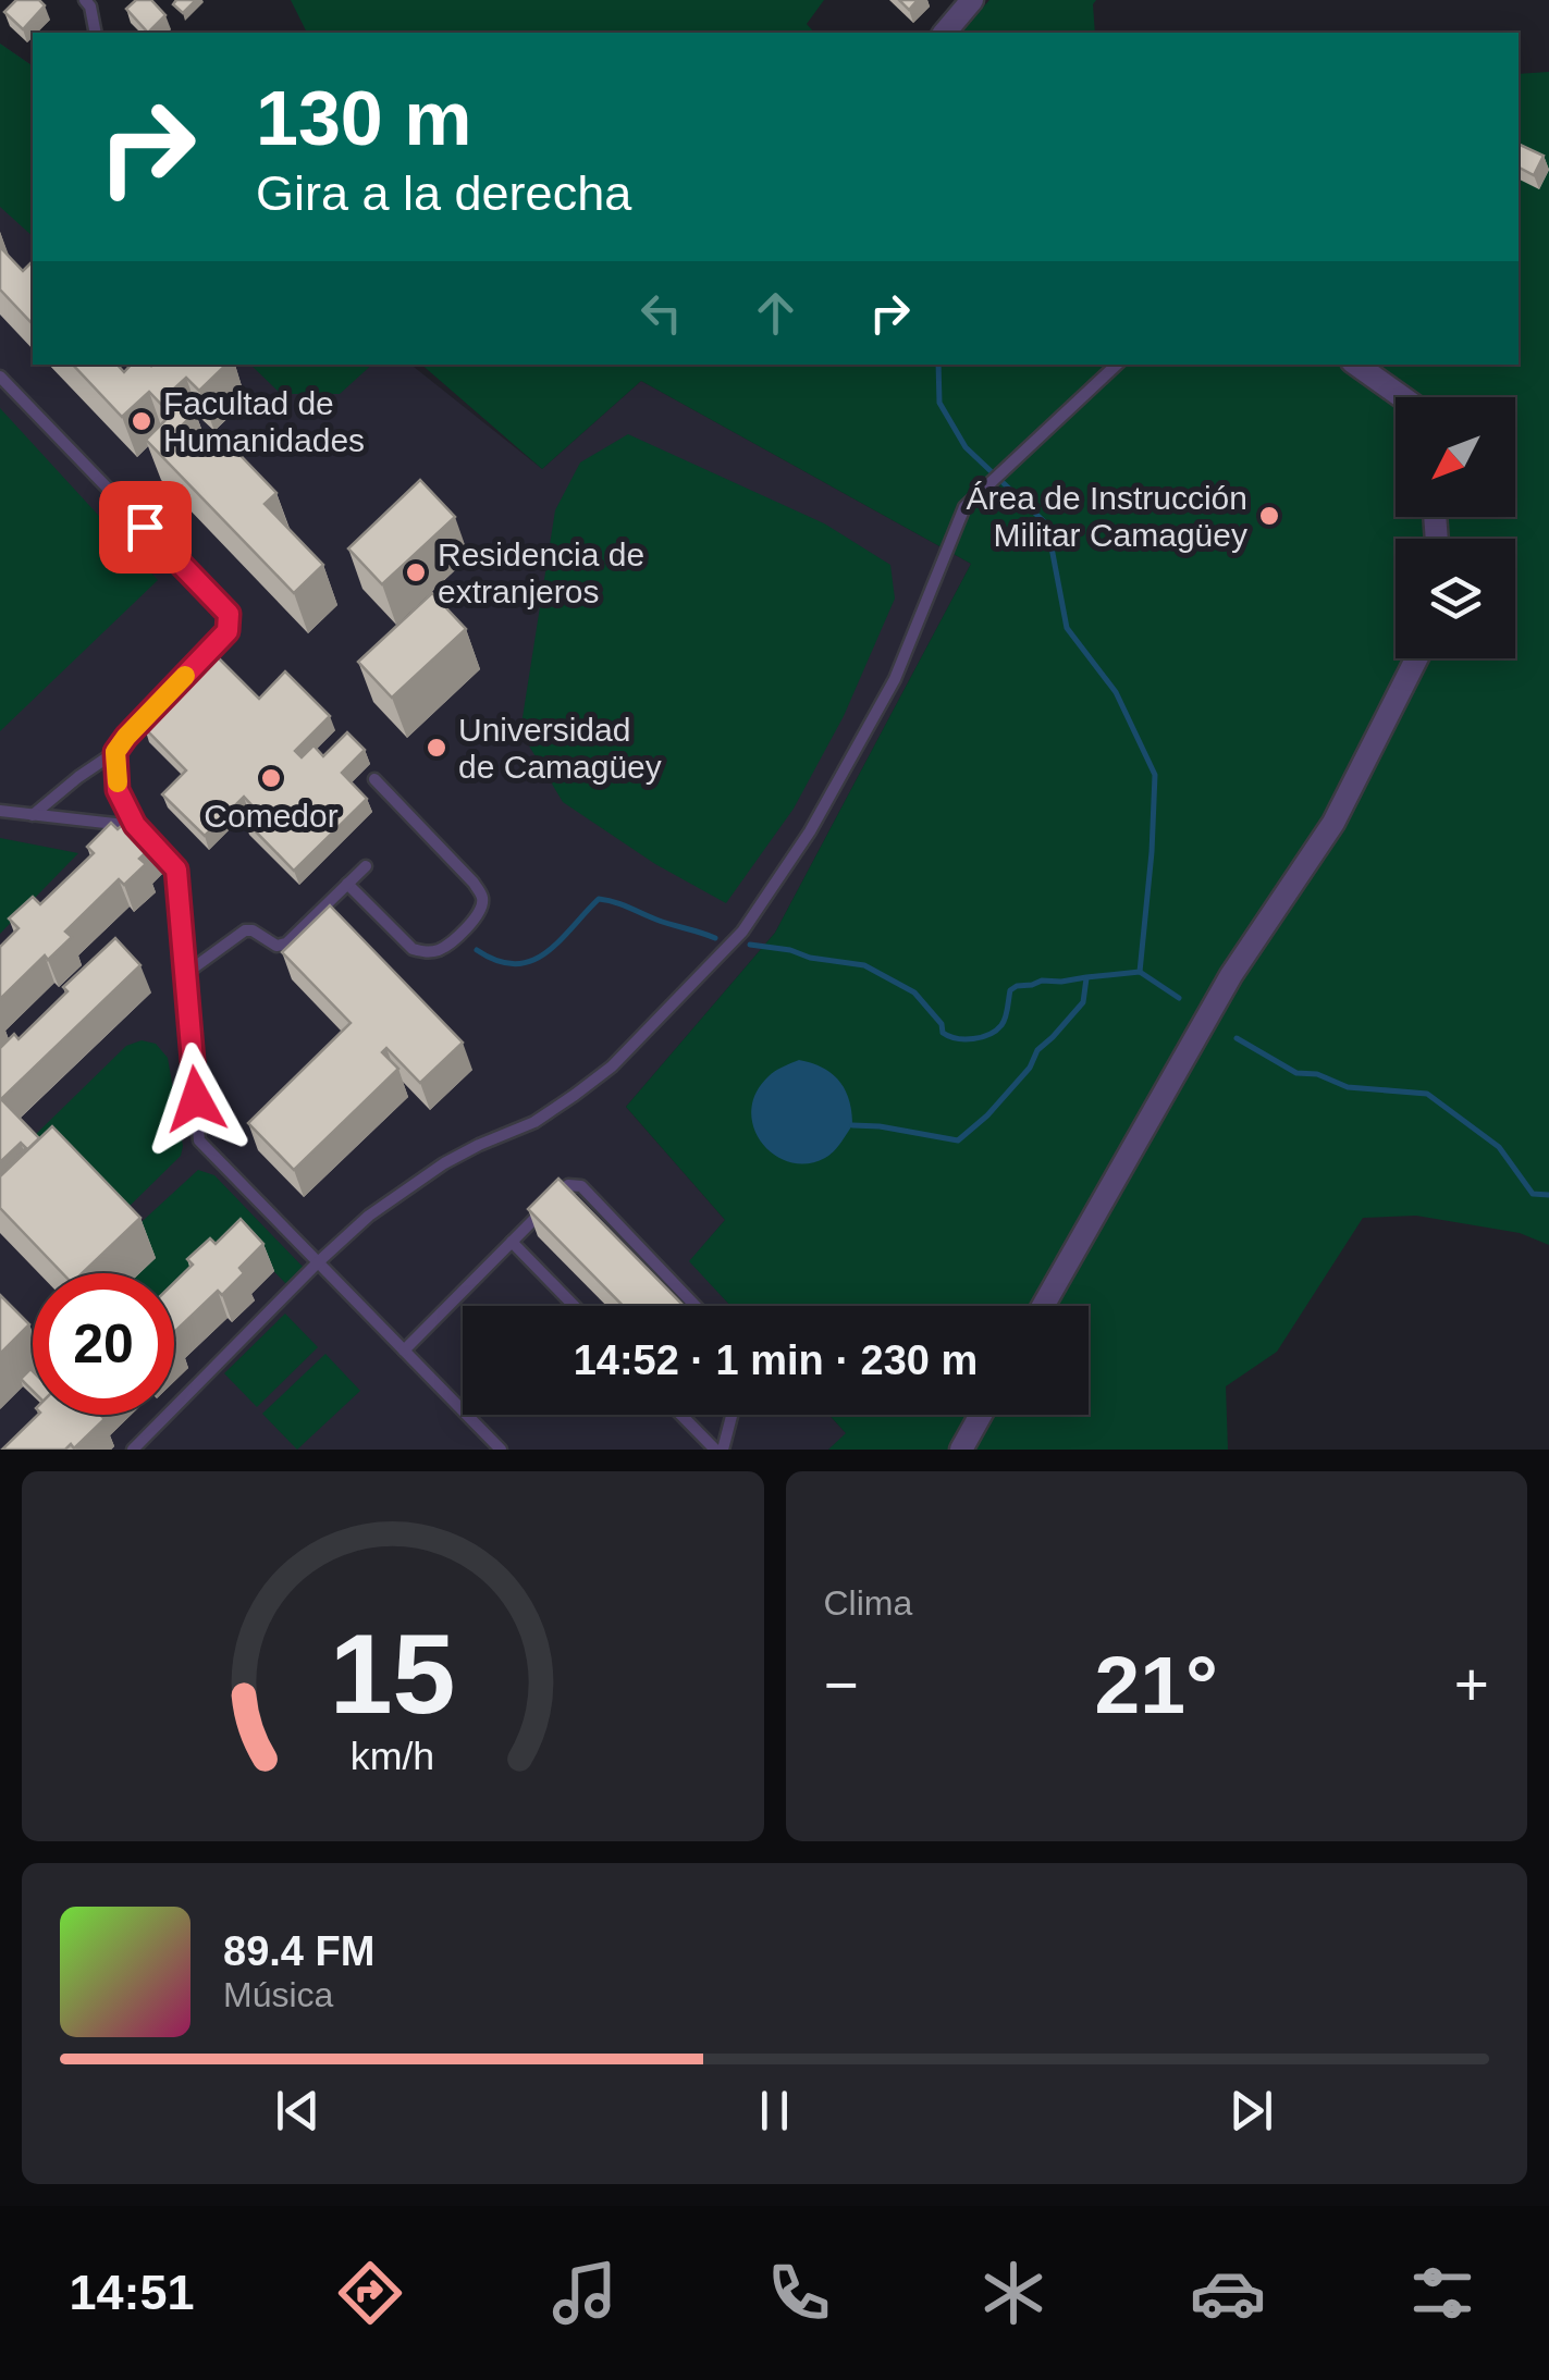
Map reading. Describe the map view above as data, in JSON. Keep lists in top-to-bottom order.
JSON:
{
  "places": [
    "Facultad de Humanidades",
    "Área de Instrucción Militar Camagüey",
    "Residencia de extranjeros",
    "Universidad de Camagüey",
    "Comedor"
  ],
  "north": "bottom left",
  "page": {
    "turn": ["130 m", "Gira a la derecha"],
    "limit": "20",
    "trip": "14:52 · 1 min · 230 m",
    "tile": "Clima",
    "heat": ["−", "21°", "+"],
    "song": ["89.4 FM", "Música"],
    "tabs": "14:51",
    "gauge": ["15", "km/h"]
  }
}
